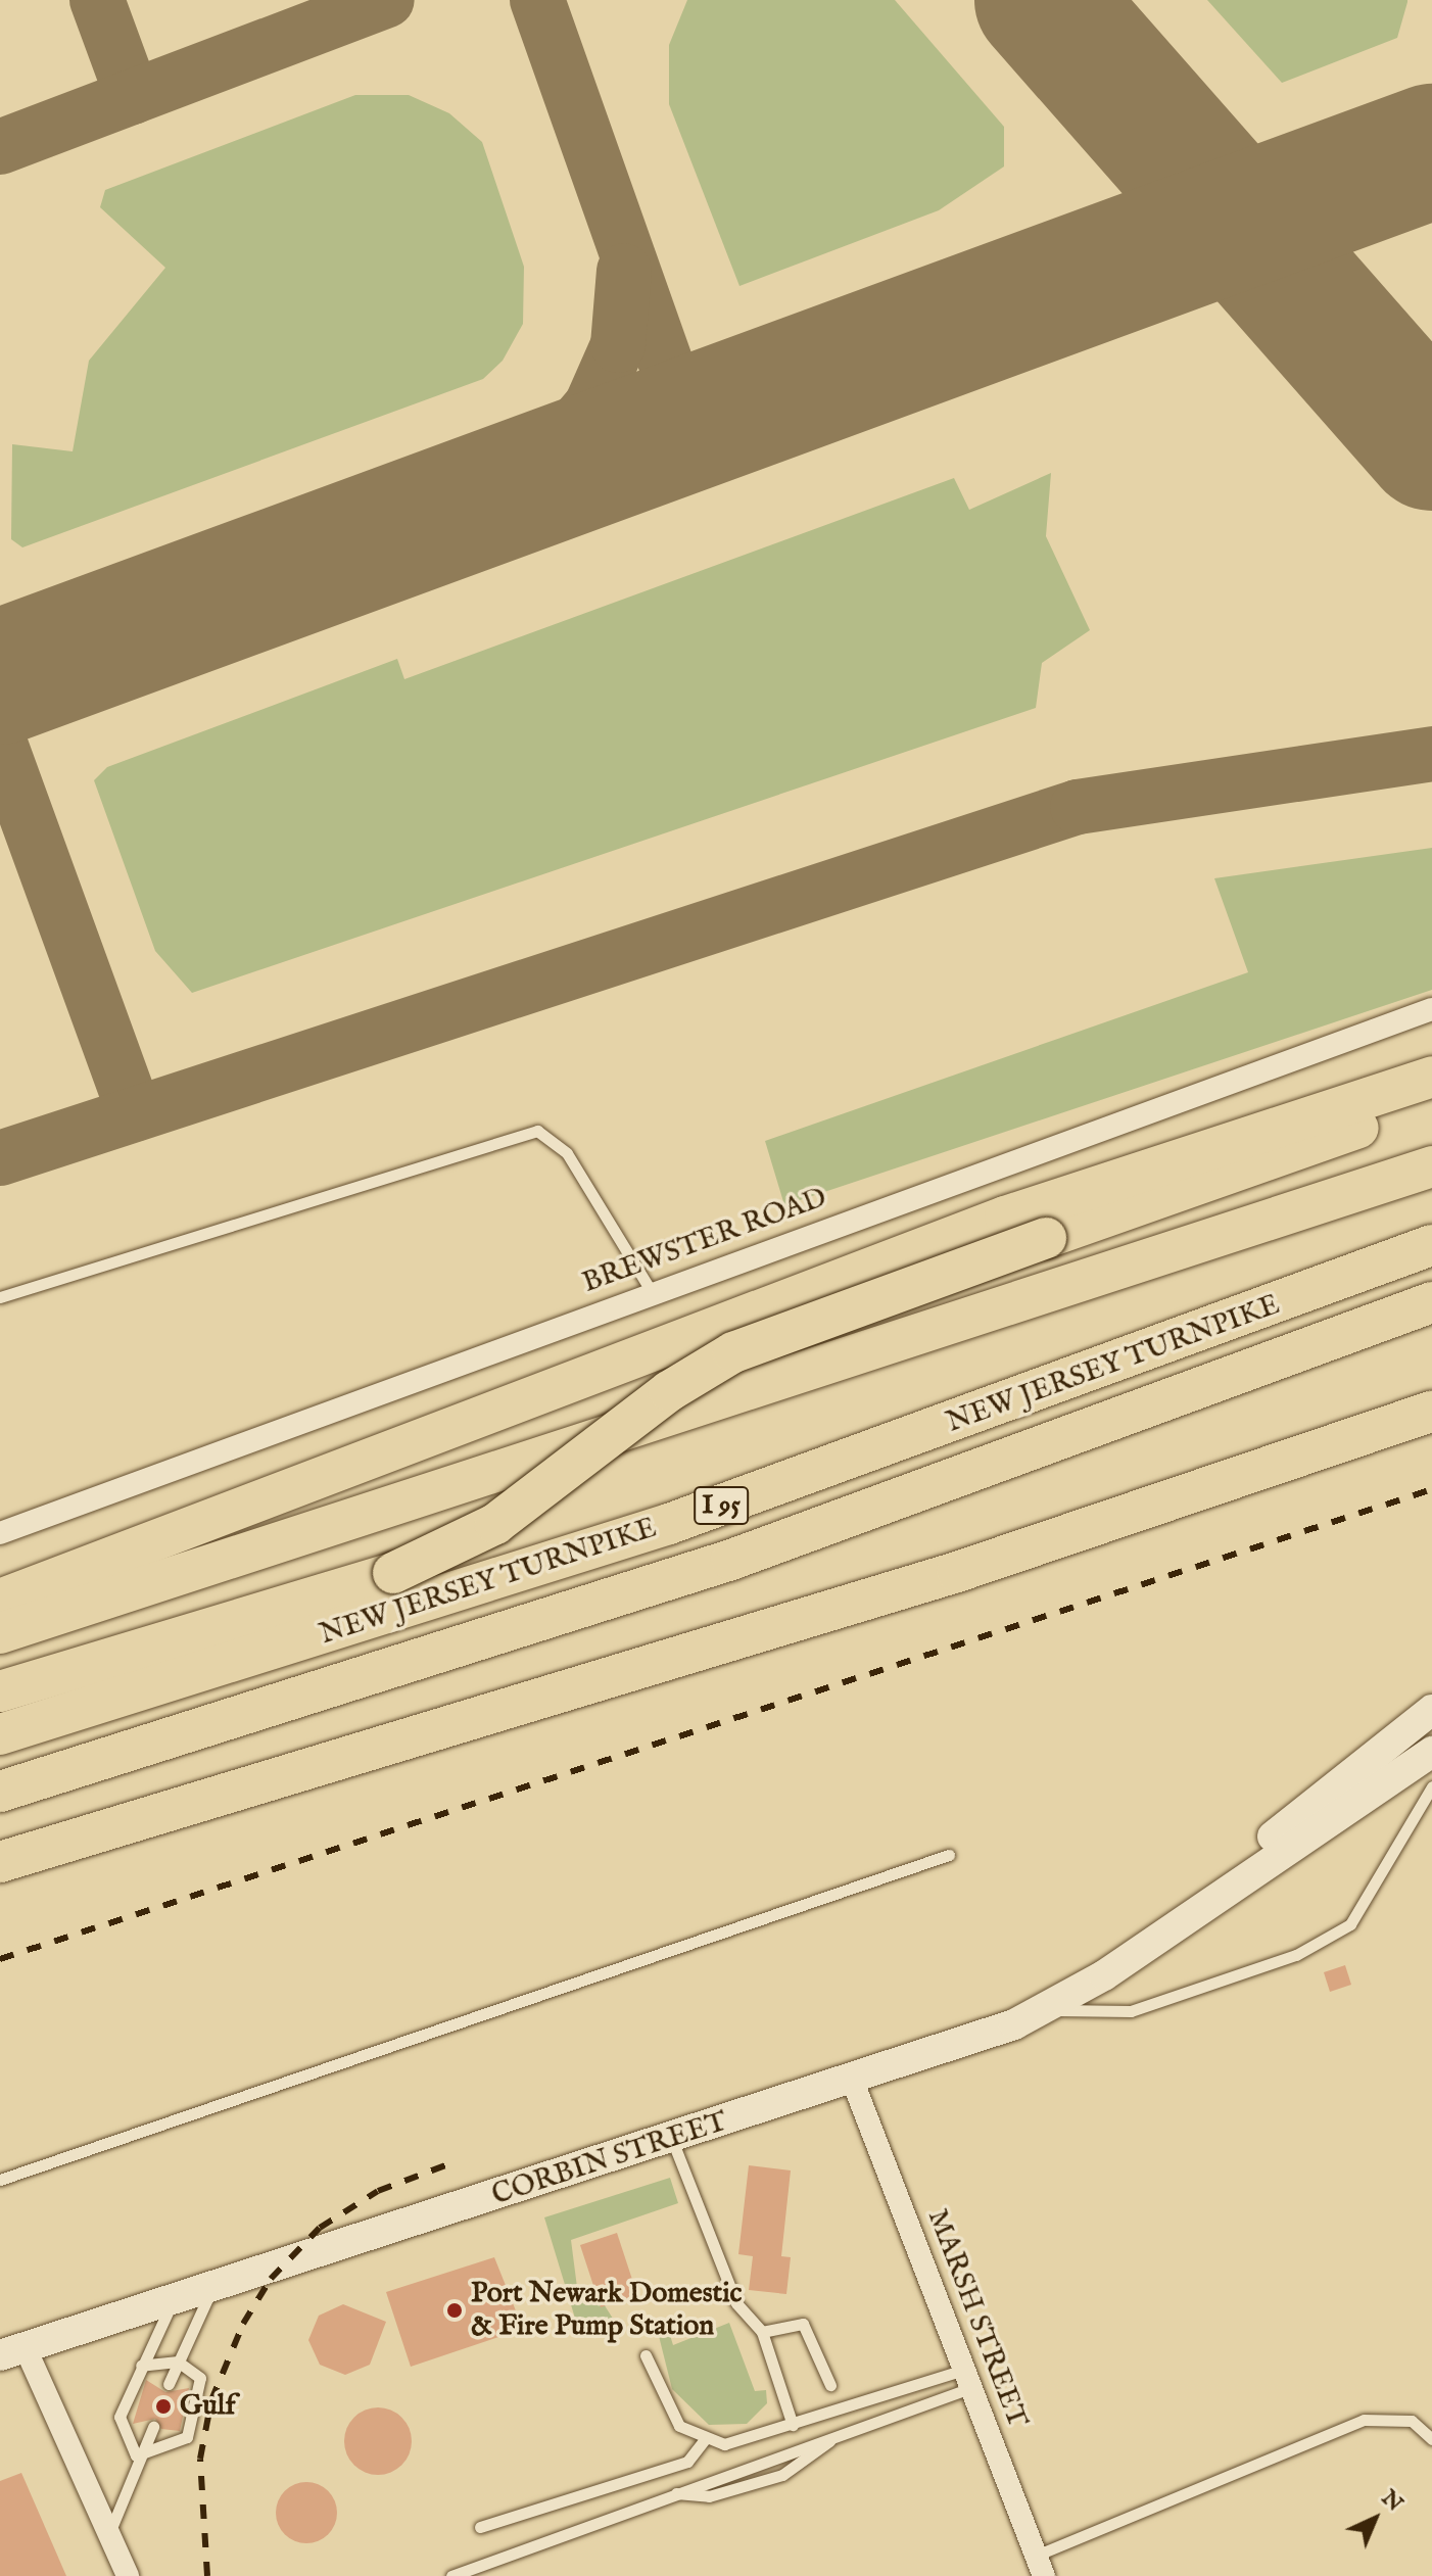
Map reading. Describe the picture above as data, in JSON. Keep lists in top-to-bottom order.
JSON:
{
  "streets": {
    "highway": ["NEW JERSEY TURNPIKE", "I 95"],
    "main road": ["CORBIN STREET"],
    "street": ["BREWSTER ROAD", "MARSH STREET"]
  },
  "crossings": [
    ["CORBIN STREET", "MARSH STREET"]
  ],
  "places": ["Port Newark Domestic & Fire Pump Station", "Gulf"],
  "north": "top right"
}
